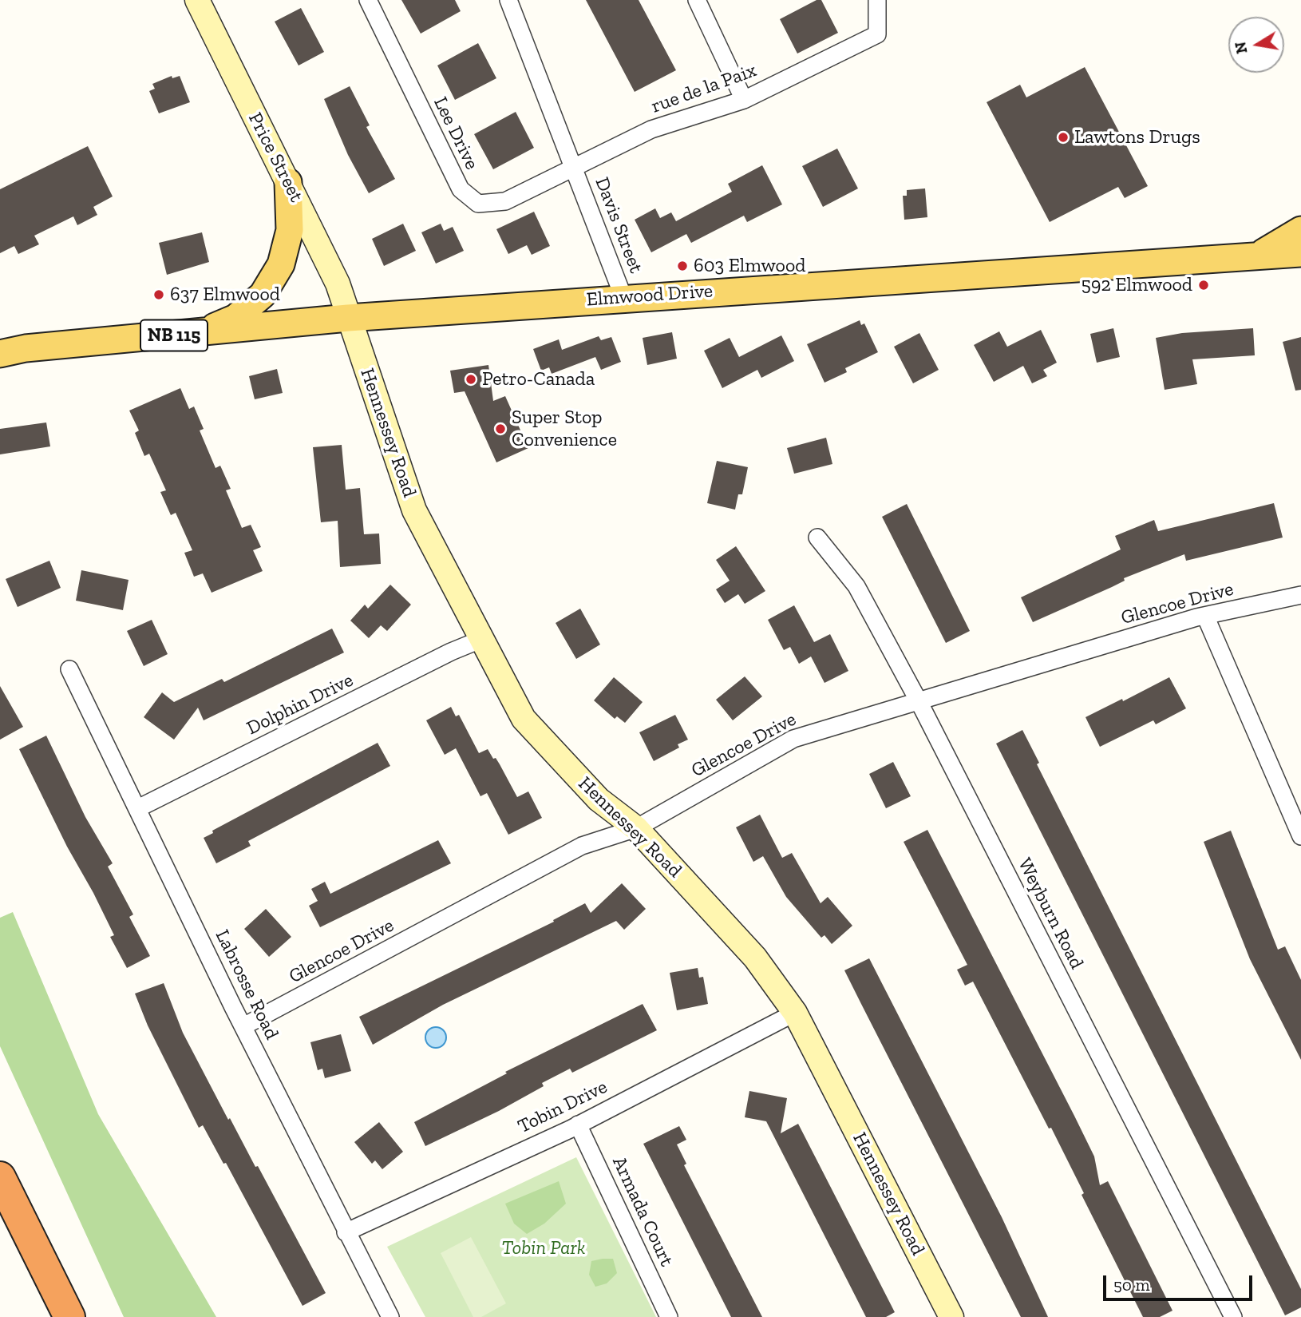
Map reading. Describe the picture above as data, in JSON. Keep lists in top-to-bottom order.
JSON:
{
  "streets": {
    "main road": ["Elmwood Drive", "NB 115"],
    "street": [
      "rue de la Paix",
      "Lee Drive",
      "Price Street",
      "Davis Street",
      "Hennessey Road",
      "Glencoe Drive",
      "Dolphin Drive",
      "Weyburn Road",
      "Labrosse Road",
      "Tobin Drive",
      "Armada Court"
    ]
  },
  "crossings": [
    ["rue de la Paix", "Lee Drive"],
    ["rue de la Paix", "Davis Street"],
    ["Lee Drive", "Davis Street"],
    ["Price Street", "Elmwood Drive"],
    ["Price Street", "Hennessey Road"],
    ["Davis Street", "Elmwood Drive"],
    ["Elmwood Drive", "Hennessey Road"],
    ["Hennessey Road", "Glencoe Drive"],
    ["Hennessey Road", "Dolphin Drive"],
    ["Hennessey Road", "Tobin Drive"],
    ["Glencoe Drive", "Weyburn Road"],
    ["Glencoe Drive", "Labrosse Road"],
    ["Dolphin Drive", "Labrosse Road"],
    ["Labrosse Road", "Tobin Drive"],
    ["Tobin Drive", "Armada Court"]
  ],
  "parks": ["Tobin Park"],
  "places": [
    "Lawtons Drugs",
    "603 Elmwood",
    "592 Elmwood",
    "637 Elmwood",
    "Petro-Canada",
    "Super Stop Convenience"
  ],
  "scale_bar": "50 m",
  "north": "left"
}
